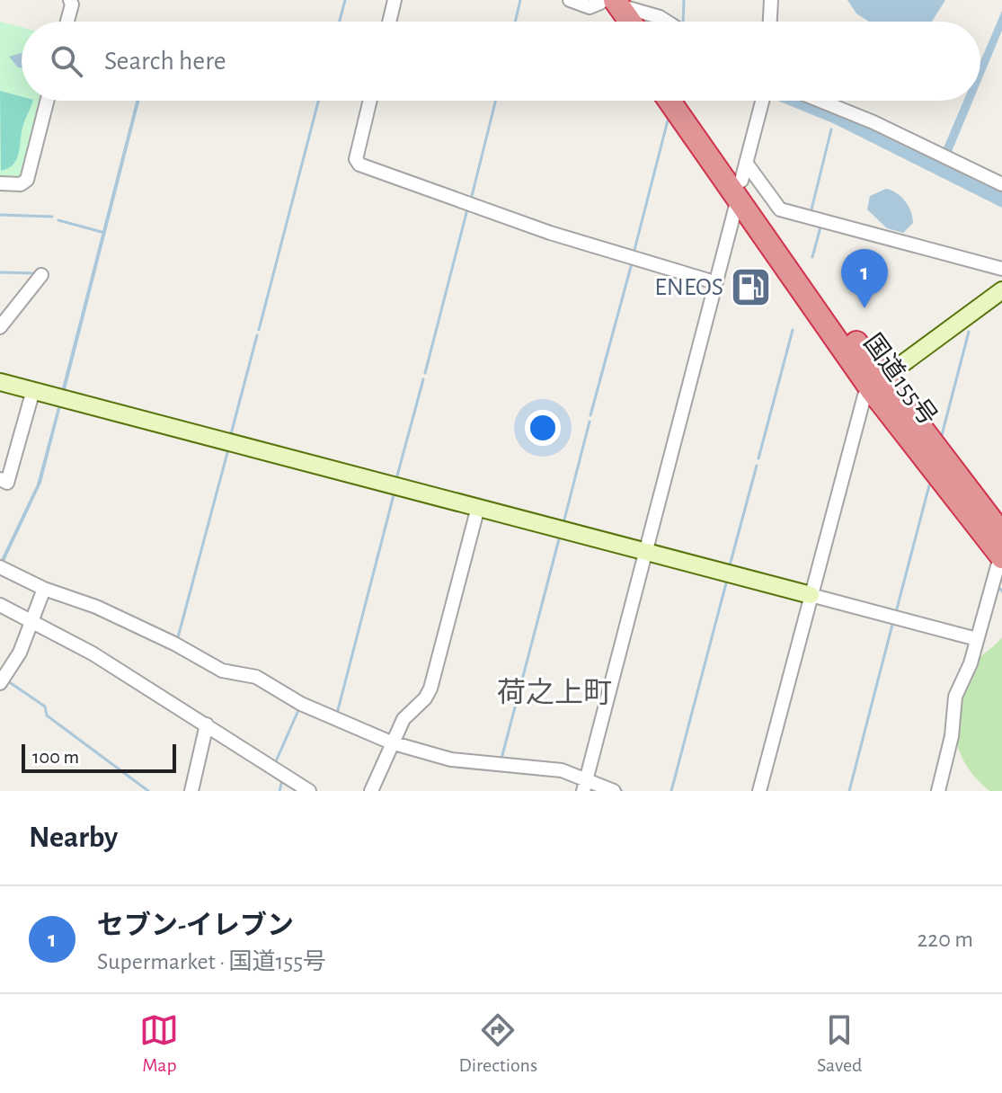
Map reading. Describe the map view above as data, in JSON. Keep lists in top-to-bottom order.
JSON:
{
  "streets": {
    "highway": ["国道155号"]
  },
  "districts": ["荷之上町"],
  "places": {
    "fuel station": ["ENEOS"]
  },
  "scale_bar": "100 m",
  "page": {
    "search": "Search here",
    "pins": "1",
    "scale": "100 m",
    "heading": "Nearby",
    "list": [
      {
        "mark": "1",
        "name": "セブン-イレブン",
        "note": "Supermarket · 国道155号",
        "value": "220 m"
      }
    ],
    "nav": ["Map", "Directions", "Saved"]
  }
}
